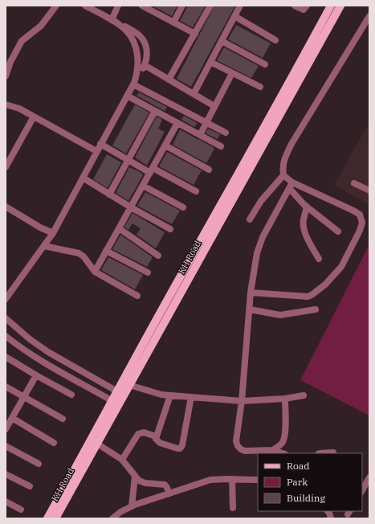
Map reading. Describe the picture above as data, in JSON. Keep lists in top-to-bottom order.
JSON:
{
  "streets": {
    "main road": ["KH Road"]
  },
  "legend": ["Road", "Park", "Building"]
}
